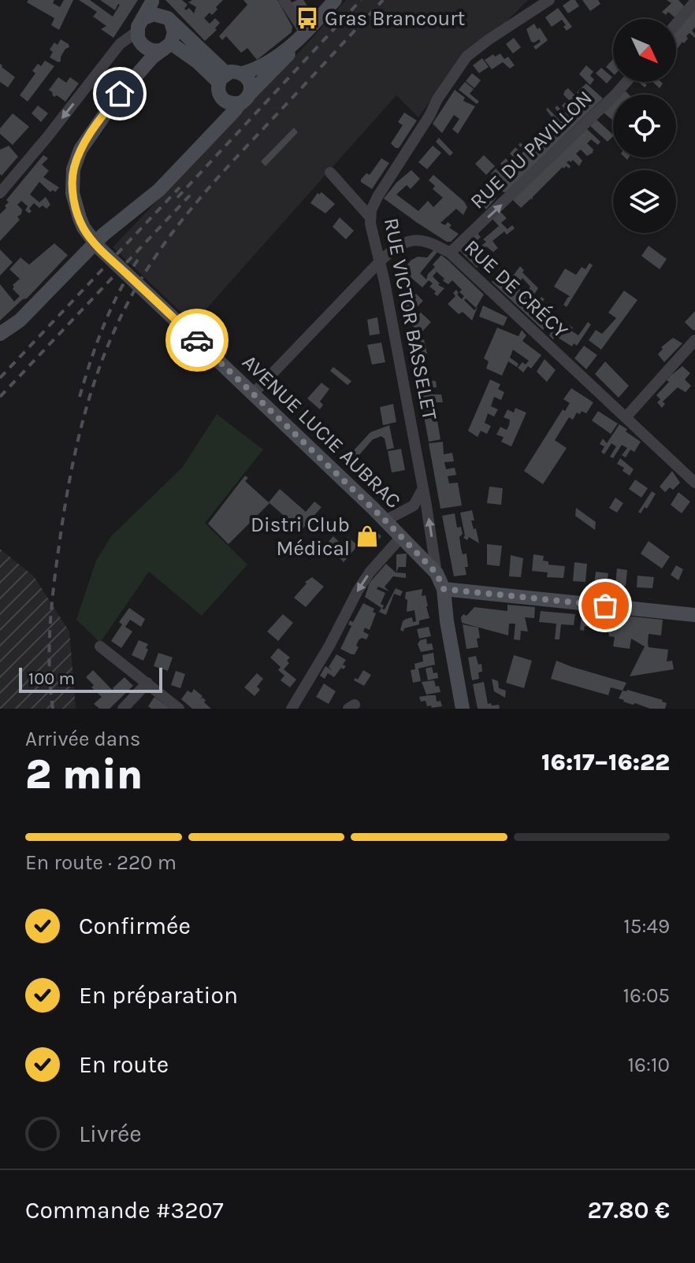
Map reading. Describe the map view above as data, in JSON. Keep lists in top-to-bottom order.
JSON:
{
  "streets": {
    "main road": ["AVENUE LUCIE AUBRAC"],
    "street": ["RUE DU PAVILLON", "RUE DE CRÉCY", "RUE VICTOR BASSELET"]
  },
  "crossings": [
    ["RUE DU PAVILLON", "RUE DE CRÉCY"],
    ["RUE DE CRÉCY", "RUE VICTOR BASSELET"],
    ["RUE DE CRÉCY", "AVENUE LUCIE AUBRAC"],
    ["RUE VICTOR BASSELET", "AVENUE LUCIE AUBRAC"]
  ],
  "one_way": ["RUE DU PAVILLON"],
  "places": {
    "bus stop": ["Gras Brancourt"],
    "shop": ["Distri Club Médical"]
  },
  "scale_bar": "100 m",
  "north": "bottom right",
  "page": {
    "scale": "100 m",
    "heading": ["2 min", "Arrivée dans", "16:17–16:22"],
    "panel": ["Commande #3207", "27.80 €"],
    "bar": "En route · 220 m",
    "list": [
      ["Confirmée", "15:49"],
      ["En préparation", "16:05"],
      ["En route", "16:10"],
      "Livrée"
    ]
  }
}
